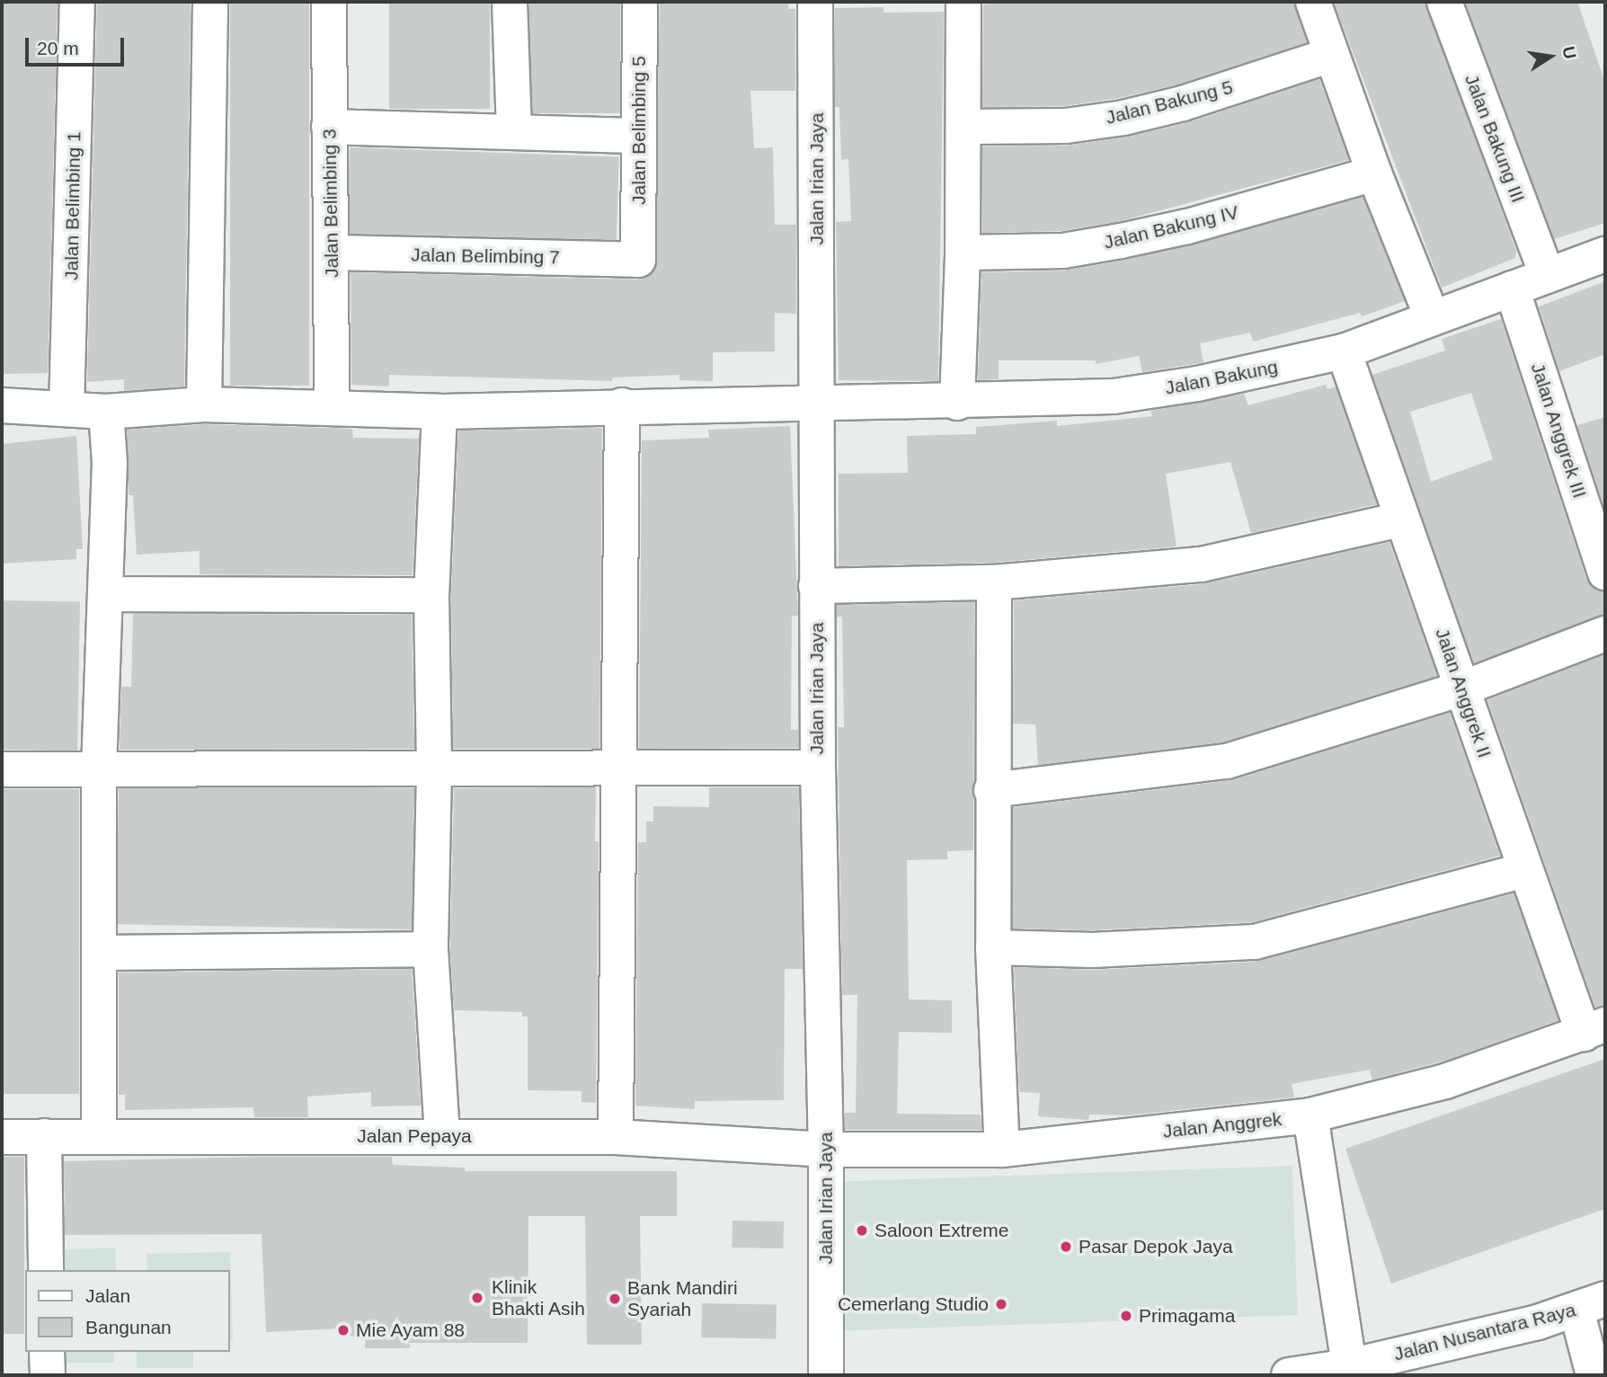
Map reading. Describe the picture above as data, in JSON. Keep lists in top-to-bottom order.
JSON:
{
  "streets": {
    "main road": [
      "Jalan Bakung 5",
      "Jalan Belimbing 5",
      "Jalan Bakung III",
      "Jalan Irian Jaya",
      "Jalan Belimbing 3",
      "Jalan Belimbing 1",
      "Jalan Bakung IV",
      "Jalan Belimbing 7",
      "Jalan Bakung",
      "Jalan Anggrek III",
      "Jalan Anggrek II",
      "Jalan Anggrek",
      "Jalan Pepaya",
      "Jalan Nusantara Raya"
    ]
  },
  "crossings": [
    ["Jalan Belimbing 5", "Jalan Belimbing 7"],
    ["Jalan Bakung III", "Jalan Bakung"],
    ["Jalan Irian Jaya", "Jalan Bakung"],
    ["Jalan Irian Jaya", "Jalan Anggrek"],
    ["Jalan Irian Jaya", "Jalan Pepaya"],
    ["Jalan Belimbing 3", "Jalan Belimbing 7"],
    ["Jalan Belimbing 3", "Jalan Bakung"],
    ["Jalan Belimbing 1", "Jalan Bakung"],
    ["Jalan Bakung", "Jalan Anggrek III"],
    ["Jalan Bakung", "Jalan Anggrek II"],
    ["Jalan Anggrek II", "Jalan Anggrek"],
    ["Jalan Anggrek", "Jalan Pepaya"]
  ],
  "places": [
    "Saloon Extreme",
    "Pasar Depok Jaya",
    "Klinik Bhakti Asih",
    "Bank Mandiri Syariah",
    "Cemerlang Studio",
    "Primagama",
    "Mie Ayam 88"
  ],
  "legend": ["Jalan", "Bangunan"],
  "scale_bar": "20 m",
  "north": "right"
}
